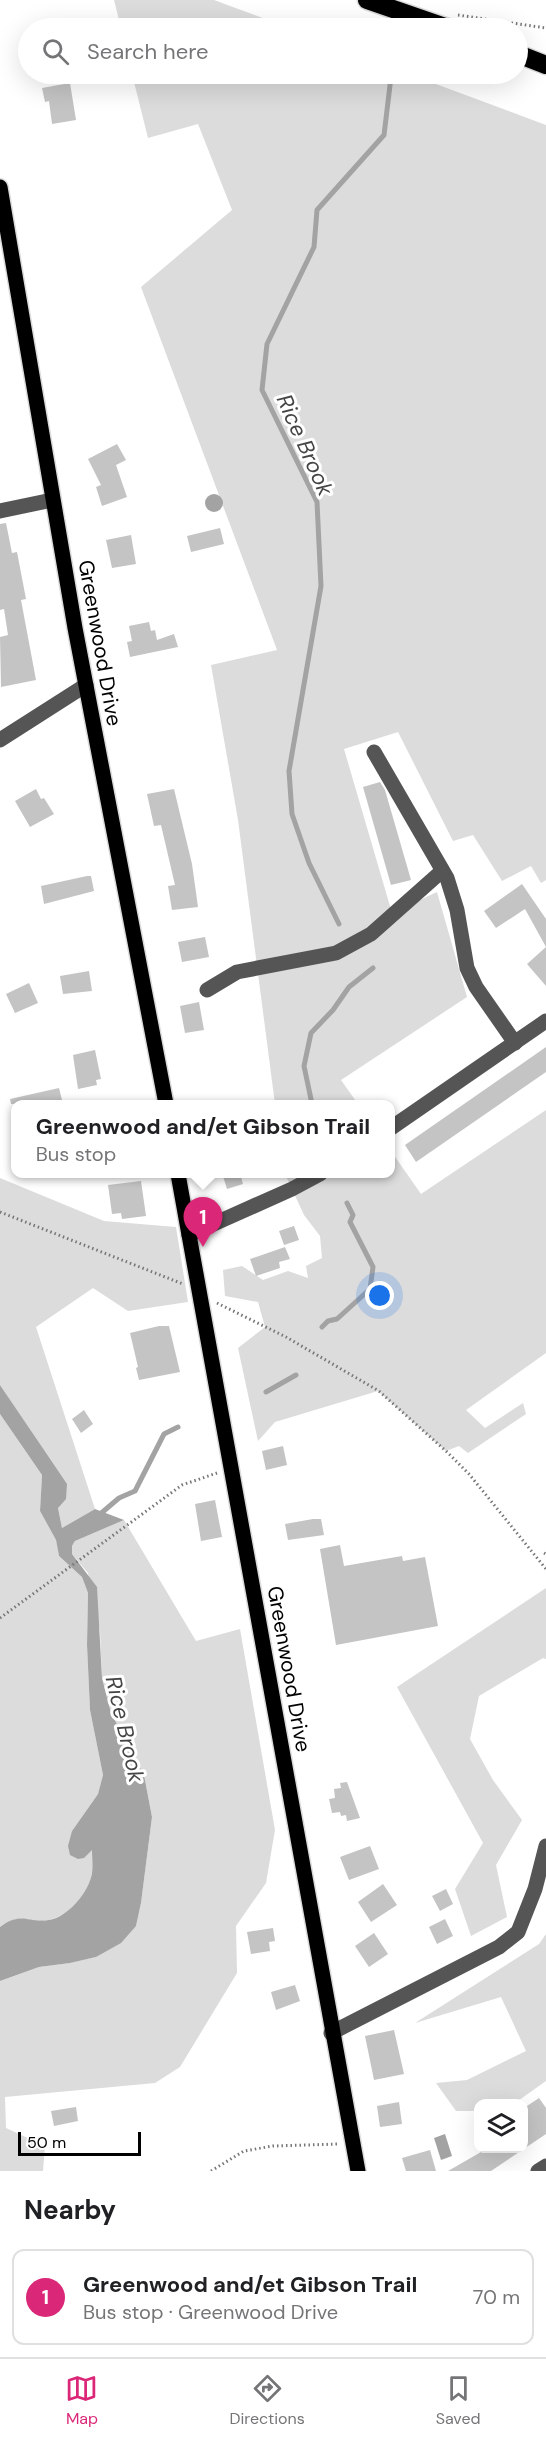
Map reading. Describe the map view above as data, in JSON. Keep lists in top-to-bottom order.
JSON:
{
  "streets": {
    "main road": ["Greenwood Drive"]
  },
  "water": ["Rice Brook"],
  "scale_bar": "50 m",
  "page": {
    "search": "Search here",
    "popup": ["Greenwood and/et Gibson Trail", "Bus stop"],
    "pins": "1",
    "scale": "50 m",
    "heading": "Nearby",
    "list": [
      {
        "mark": "1",
        "name": "Greenwood and/et Gibson Trail",
        "note": "Bus stop · Greenwood Drive",
        "value": "70 m"
      }
    ],
    "nav": ["Map", "Directions", "Saved"]
  }
}
